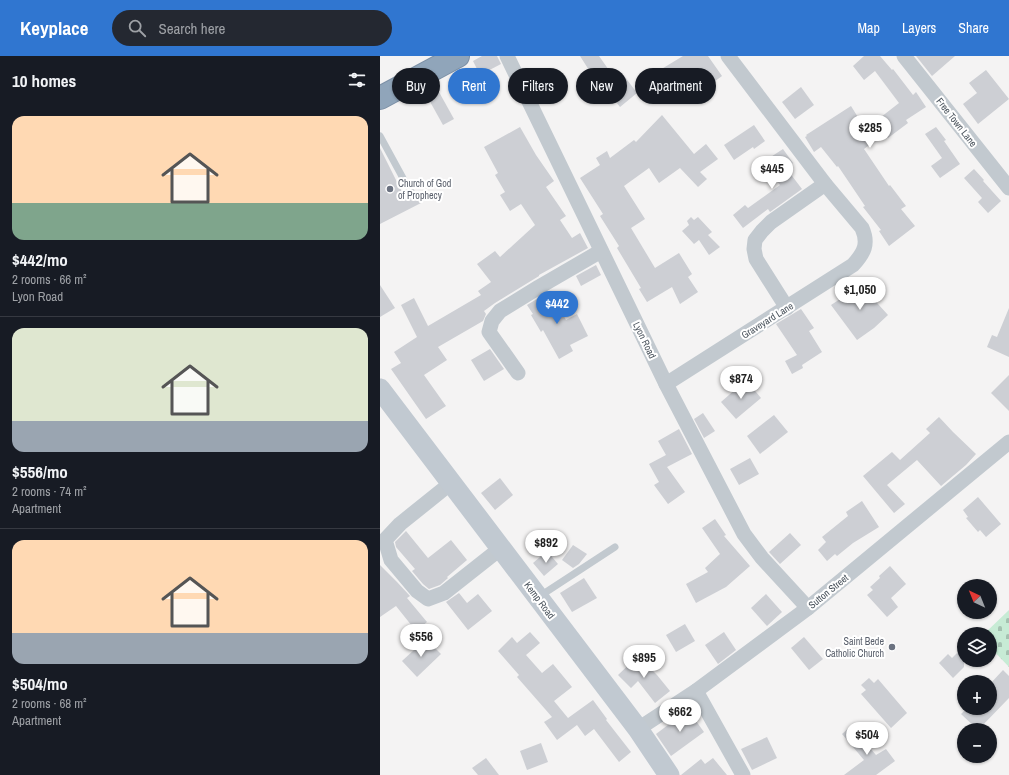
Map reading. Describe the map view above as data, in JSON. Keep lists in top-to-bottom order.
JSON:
{
  "streets": {
    "street": [
      "Free Town Lane",
      "Graveyard Lane",
      "Lyon Road",
      "Sutton Street",
      "Kemp Road"
    ]
  },
  "crossings": [
    ["Graveyard Lane", "Lyon Road"],
    ["Lyon Road", "Sutton Street"],
    ["Sutton Street", "Kemp Road"]
  ],
  "places": ["Church of God of Prophecy", "Saint Bede Catholic Church"],
  "north": "top left",
  "page": {
    "header": "Keyplace",
    "search": "Search here",
    "nav": ["Map", "Layers", "Share"],
    "heading": "10 homes",
    "chip": [
      "Buy",
      "Rent",
      "Filters",
      "New",
      "Apartment"
    ],
    "list": [
      {
        "name": "$442/mo",
        "note": "2 rooms · 66 m² · Lyon Road"
      },
      {
        "name": "$556/mo",
        "note": "2 rooms · 74 m² · Apartment"
      },
      {
        "name": "$504/mo",
        "note": "2 rooms · 68 m² · Apartment"
      }
    ],
    "price": [
      "$285",
      "$445",
      "$1,050",
      "$442",
      "$874",
      "$892",
      "$556",
      "$895",
      "$662",
      "$504"
    ],
    "map_buttons": ["+", "−"]
  }
}
